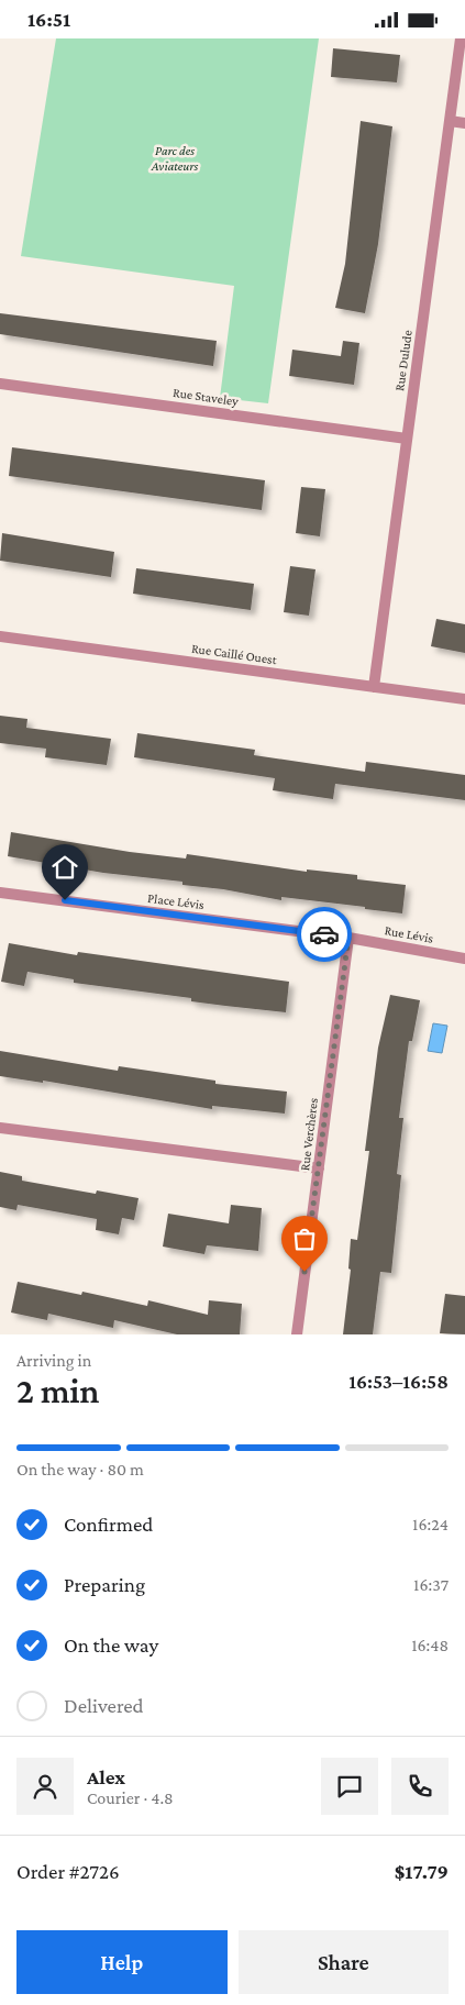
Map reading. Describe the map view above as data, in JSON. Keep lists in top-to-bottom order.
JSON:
{
  "streets": {
    "street": [
      "Rue Dulude",
      "Rue Staveley",
      "Rue Caillé Ouest",
      "Place Lévis",
      "Rue Lévis",
      "Rue Verchères"
    ]
  },
  "crossings": [
    ["Rue Dulude", "Rue Staveley"],
    ["Rue Dulude", "Rue Caillé Ouest"],
    ["Place Lévis", "Rue Lévis"],
    ["Place Lévis", "Rue Verchères"],
    ["Rue Lévis", "Rue Verchères"]
  ],
  "parks": ["Parc des Aviateurs"],
  "page": {
    "status": "16:51",
    "heading": ["2 min", "Arriving in", "16:53–16:58"],
    "panel": [
      "Alex",
      "Courier · 4.8",
      "Order #2726",
      "$17.79"
    ],
    "bar": "On the way · 80 m",
    "list": [
      ["Confirmed", "16:24"],
      ["Preparing", "16:37"],
      ["On the way", "16:48"],
      "Delivered"
    ],
    "buttons": ["Help", "Share"]
  }
}
